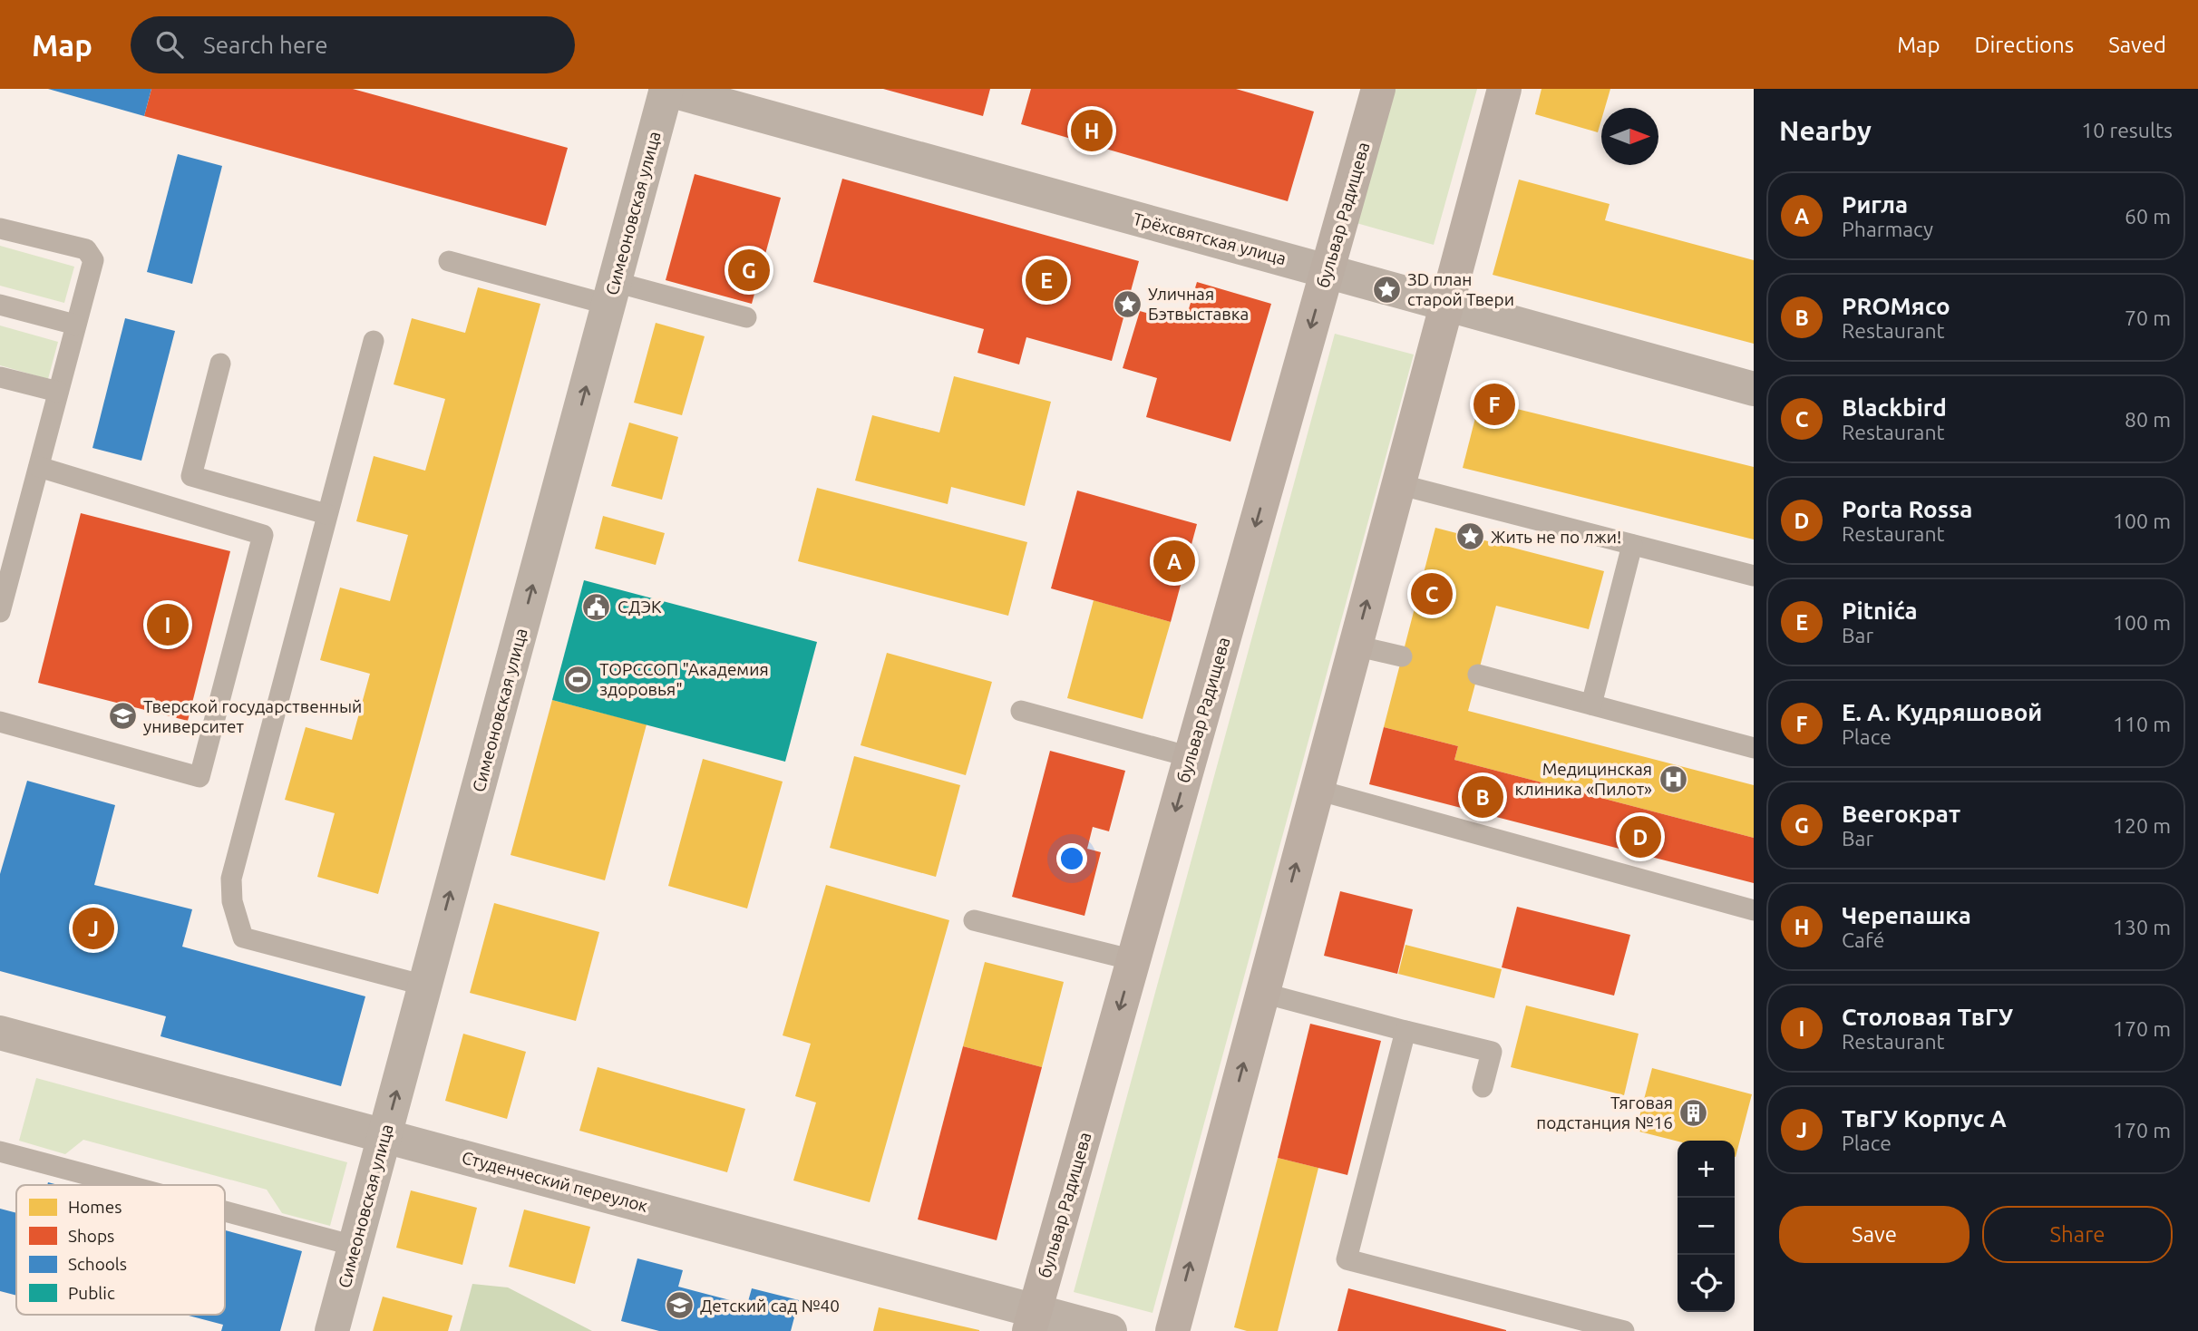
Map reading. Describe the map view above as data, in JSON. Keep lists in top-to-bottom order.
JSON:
{
  "streets": {
    "street": [
      "Симеоновская улица",
      "бульвар Радищева",
      "Трёхсвятская улица",
      "Студенческий переулок"
    ]
  },
  "crossings": [
    ["Симеоновская улица", "Трёхсвятская улица"],
    ["Симеоновская улица", "Студенческий переулок"],
    ["бульвар Радищева", "Трёхсвятская улица"],
    ["бульвар Радищева", "Студенческий переулок"]
  ],
  "one_way": ["Симеоновская улица"],
  "places": {
    "place": ["ЗD план старой Твери", "Уличная Бэтвыставка", "Жить не по лжи!"],
    "public building": ["СДЭК"],
    "sports": ["ТОРССОП \"Академия здоровья\""],
    "school or university": ["Тверской государственный университет", "Детский сад №40"],
    "hospital": ["Медицинская клиника «Пилот»"],
    "building": ["Тяговая подстанция №16"]
  },
  "legend": [
    "Homes",
    "Shops",
    "Schools",
    "Public"
  ],
  "north": "right",
  "page": {
    "header": "Map",
    "search": "Search here",
    "nav": ["Map", "Directions", "Saved"],
    "heading": ["Nearby", "10 results"],
    "pins": [
      "H",
      "G",
      "E",
      "F",
      "A",
      "C",
      "I",
      "B",
      "D",
      "J"
    ],
    "list": [
      {
        "mark": "A",
        "name": "Ригла",
        "note": "Pharmacy",
        "value": "60 m"
      },
      {
        "mark": "B",
        "name": "PROМясо",
        "note": "Restaurant",
        "value": "70 m"
      },
      {
        "mark": "C",
        "name": "Blackbird",
        "note": "Restaurant",
        "value": "80 m"
      },
      {
        "mark": "D",
        "name": "Porta Rossa",
        "note": "Restaurant",
        "value": "100 m"
      },
      {
        "mark": "E",
        "name": "Pitnića",
        "note": "Bar",
        "value": "100 m"
      },
      {
        "mark": "F",
        "name": "Е. А. Кудряшовой",
        "note": "Place",
        "value": "110 m"
      },
      {
        "mark": "G",
        "name": "Beerократ",
        "note": "Bar",
        "value": "120 m"
      },
      {
        "mark": "H",
        "name": "Черепашка",
        "note": "Café",
        "value": "130 m"
      },
      {
        "mark": "I",
        "name": "Столовая ТвГУ",
        "note": "Restaurant",
        "value": "170 m"
      },
      {
        "mark": "J",
        "name": "ТвГУ Корпус А",
        "note": "Place",
        "value": "170 m"
      }
    ],
    "map_buttons": ["+", "−"],
    "buttons": ["Save", "Share"]
  }
}
